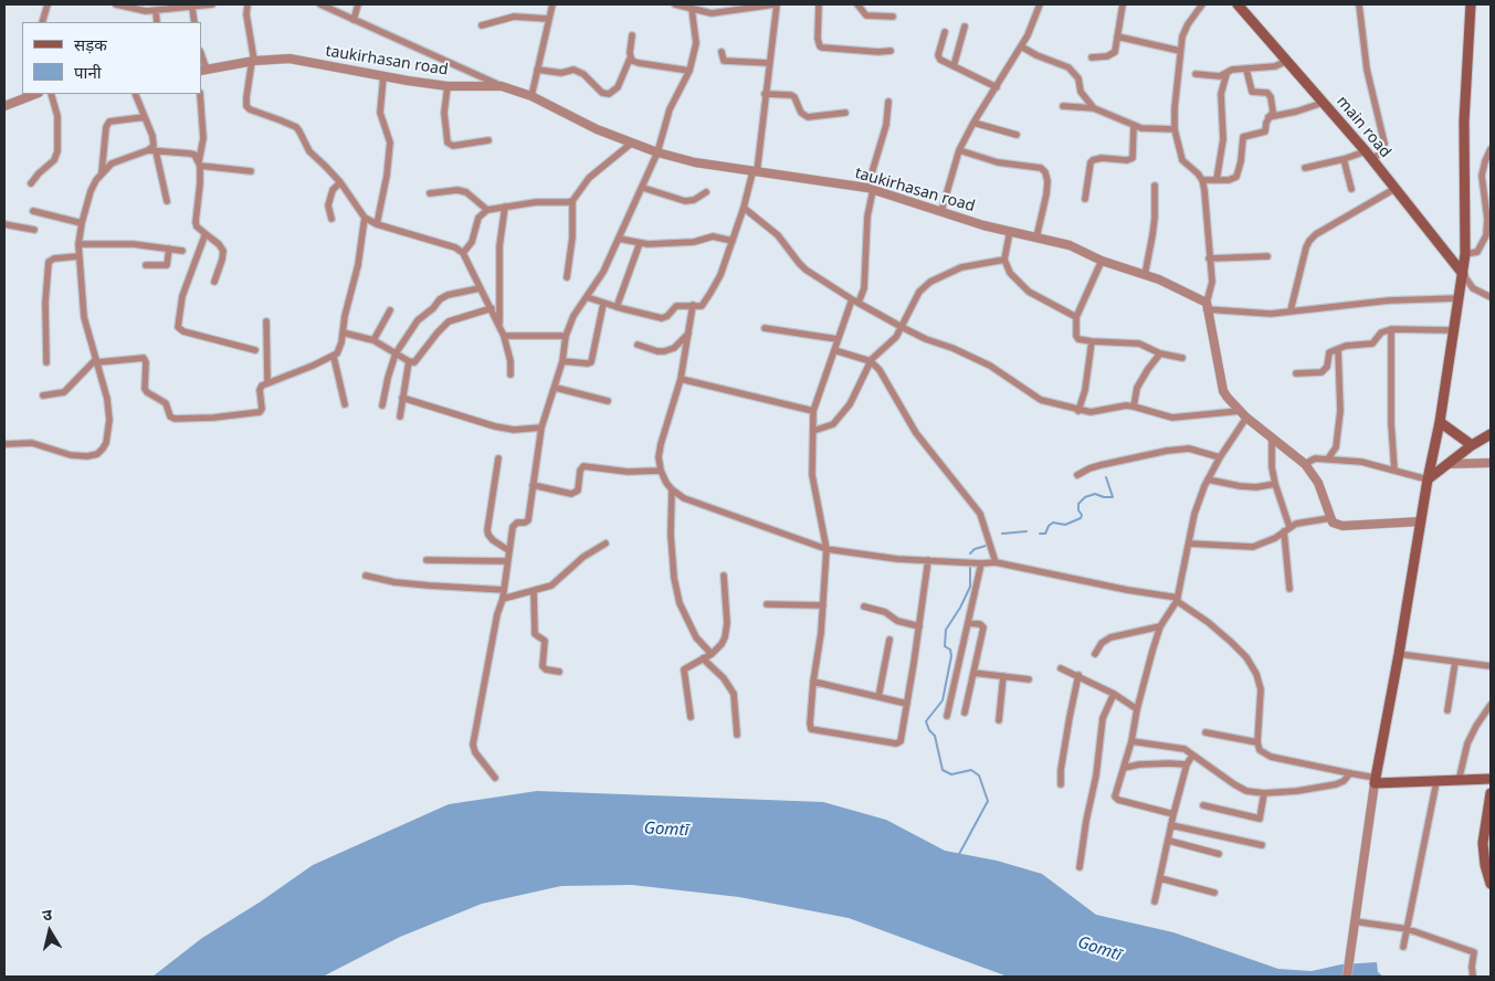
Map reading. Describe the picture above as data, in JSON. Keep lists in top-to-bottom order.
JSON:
{
  "streets": {
    "main road": ["main road"],
    "street": ["taukirhasan road"]
  },
  "water": ["Gomtī"],
  "legend": ["सड़क", "पानी"],
  "north": "top"
}
